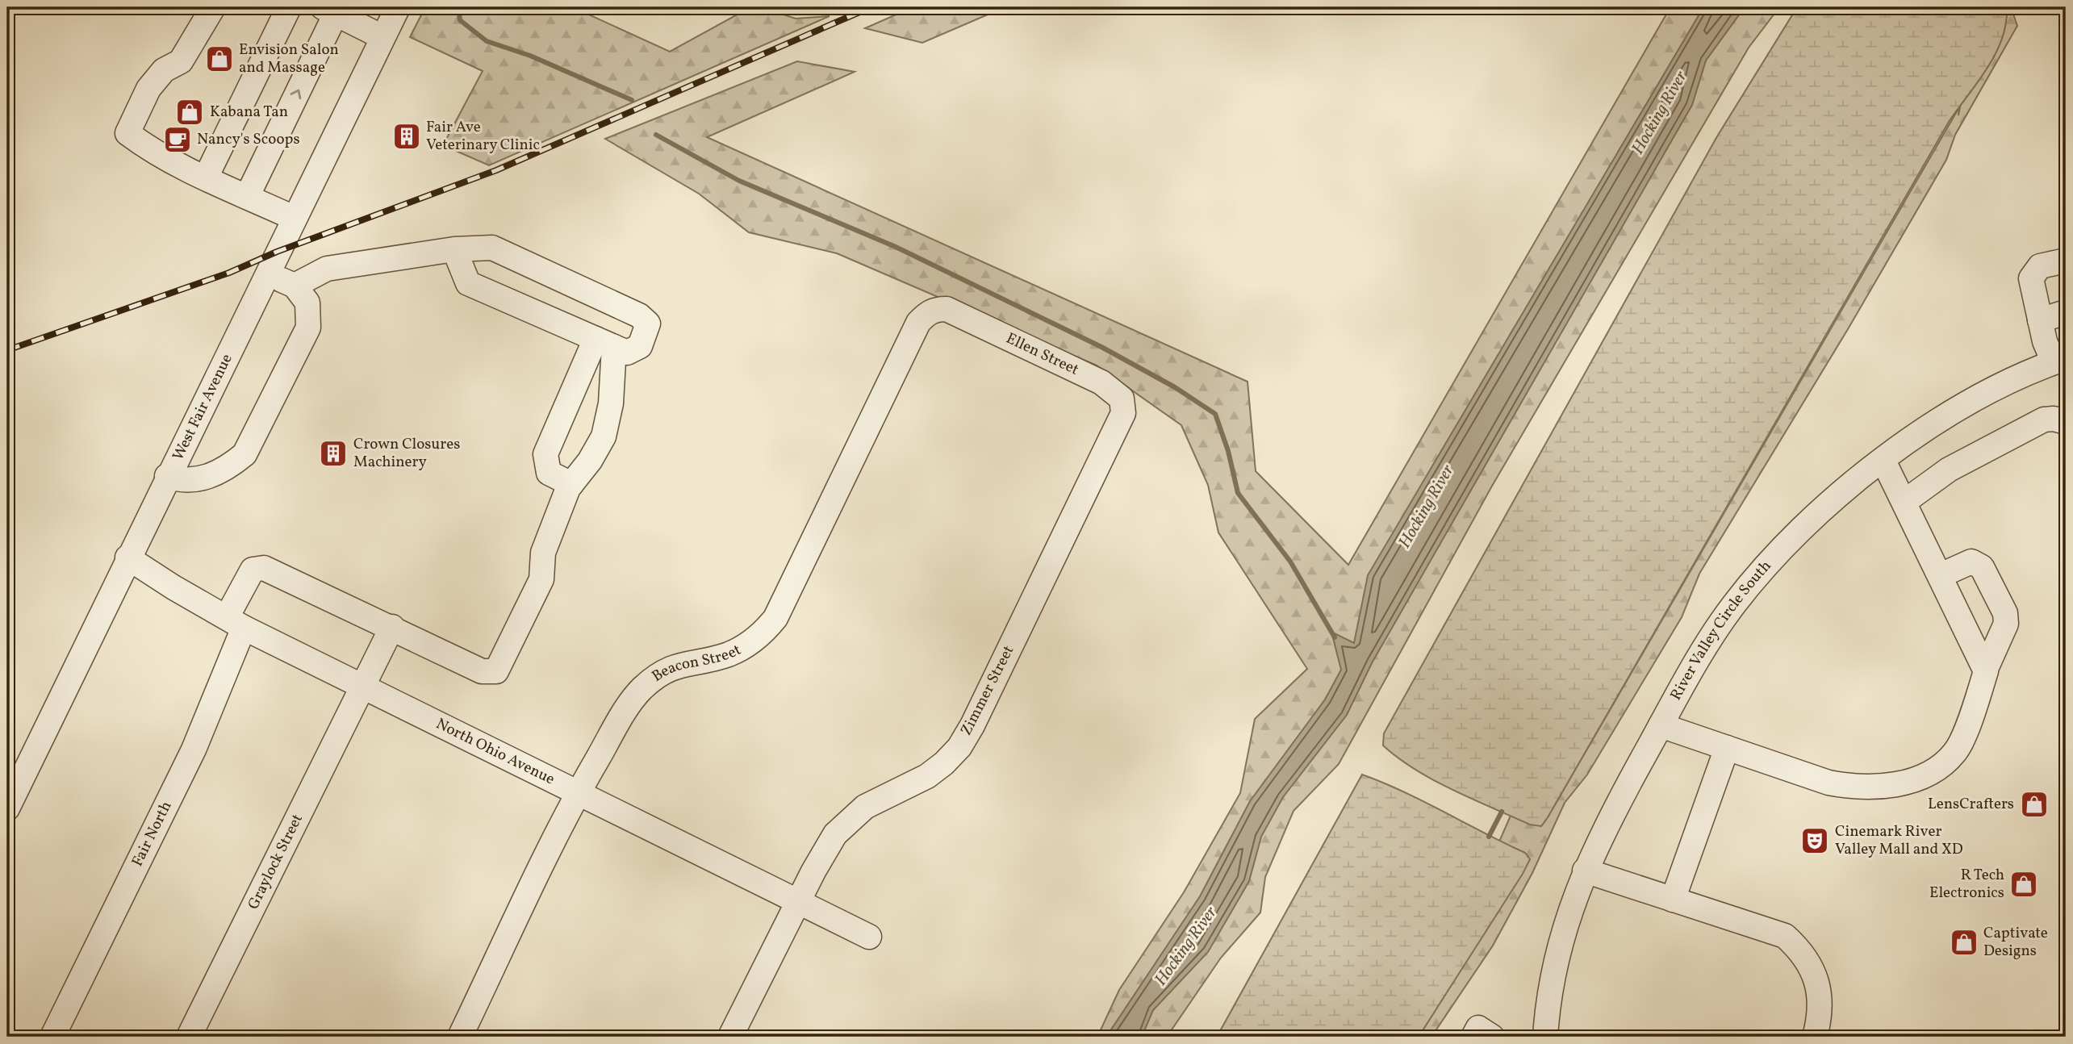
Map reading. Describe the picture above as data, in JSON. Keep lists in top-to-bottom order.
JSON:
{
  "streets": {
    "street": [
      "Ellen Street",
      "West Fair Avenue",
      "River Valley Circle South",
      "Beacon Street",
      "Zimmer Street",
      "North Ohio Avenue",
      "Fair North",
      "Graylock Street"
    ]
  },
  "crossings": [
    ["Ellen Street", "Beacon Street"],
    ["Ellen Street", "Zimmer Street"],
    ["West Fair Avenue", "North Ohio Avenue"],
    ["Beacon Street", "North Ohio Avenue"],
    ["Zimmer Street", "North Ohio Avenue"],
    ["North Ohio Avenue", "Fair North"],
    ["North Ohio Avenue", "Graylock Street"],
    ["Fair North", "Graylock Street"]
  ],
  "water": ["Hocking River"],
  "places": {
    "shop": [
      "Envision Salon and Massage",
      "Kabana Tan",
      "LensCrafters",
      "R Tech Electronics",
      "Captivate Designs"
    ],
    "building": ["Fair Ave Veterinary Clinic", "Crown Closures Machinery"],
    "cafe": ["Nancy's Scoops"],
    "theatre": ["Cinemark River Valley Mall and XD"]
  }
}
